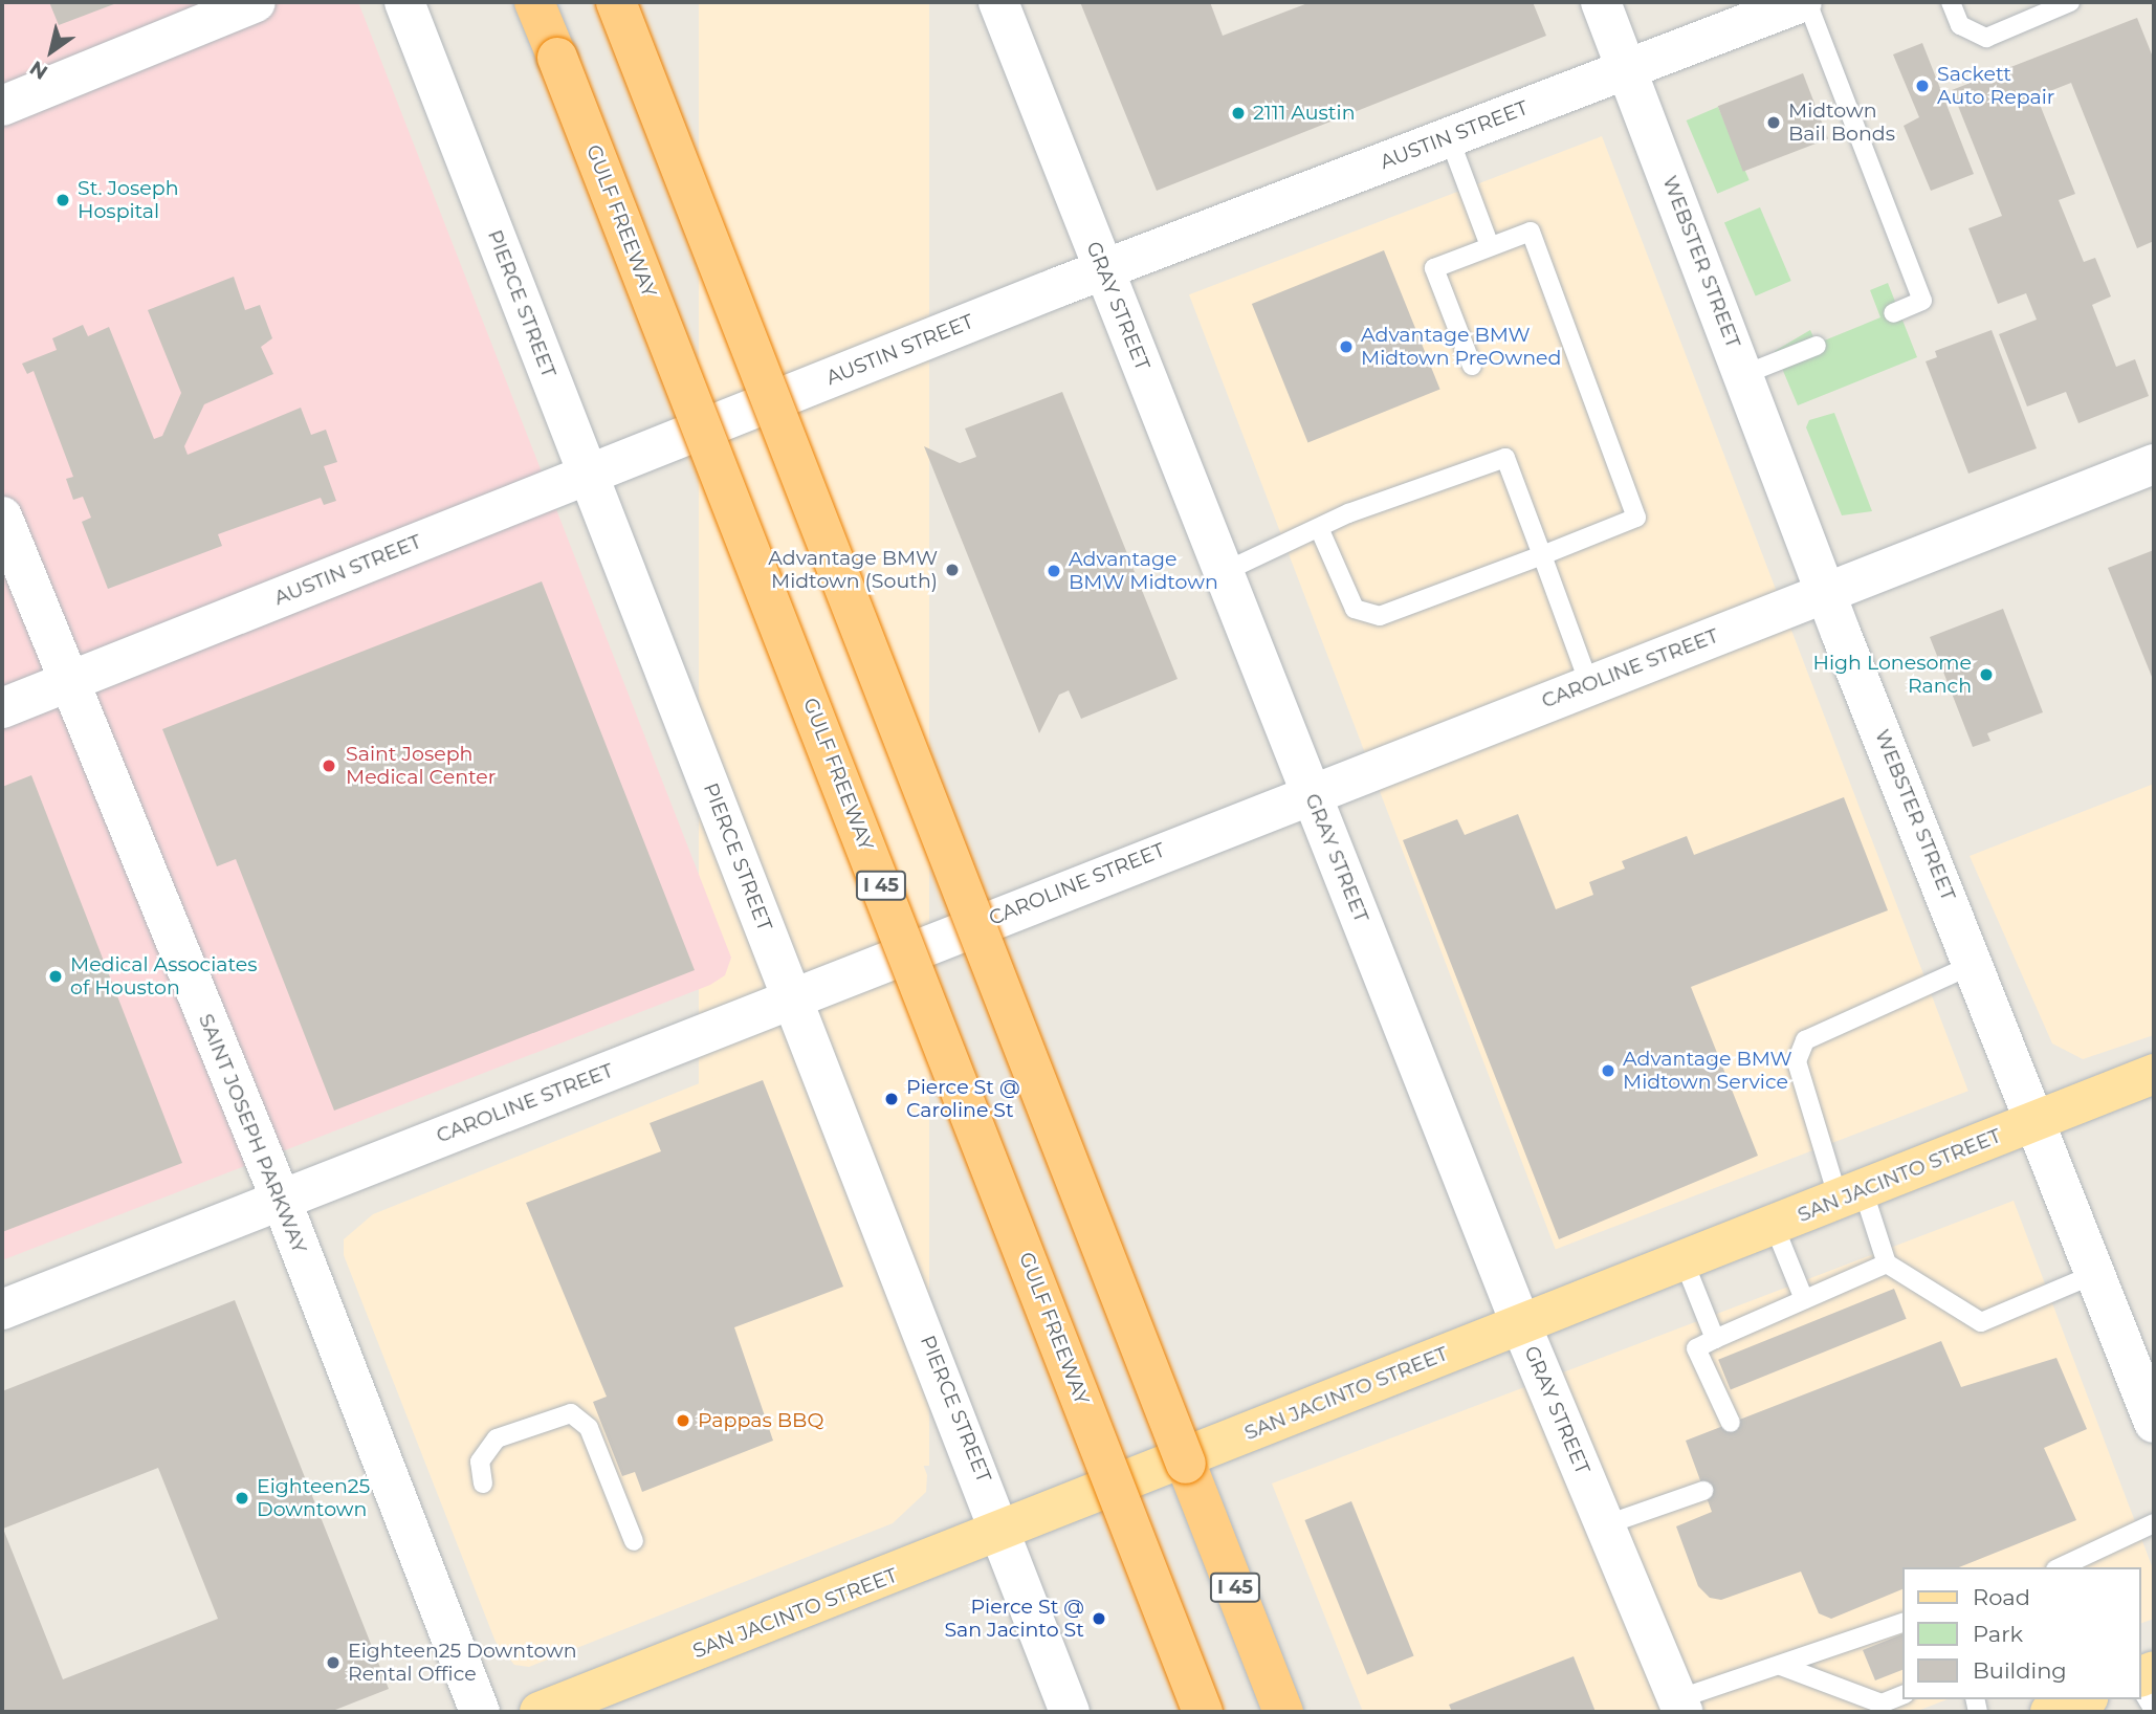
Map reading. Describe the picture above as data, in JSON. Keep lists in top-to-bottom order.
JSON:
{
  "streets": {
    "highway": ["GULF FREEWAY", "I 45"],
    "main road": ["SAN JACINTO STREET"],
    "street": [
      "AUSTIN STREET",
      "WEBSTER STREET",
      "PIERCE STREET",
      "GRAY STREET",
      "CAROLINE STREET",
      "SAINT JOSEPH PARKWAY"
    ]
  },
  "crossings": [
    ["AUSTIN STREET", "WEBSTER STREET"],
    ["AUSTIN STREET", "PIERCE STREET"],
    ["AUSTIN STREET", "GRAY STREET"],
    ["AUSTIN STREET", "SAINT JOSEPH PARKWAY"],
    ["WEBSTER STREET", "CAROLINE STREET"],
    ["WEBSTER STREET", "SAN JACINTO STREET"],
    ["PIERCE STREET", "CAROLINE STREET"],
    ["PIERCE STREET", "SAN JACINTO STREET"],
    ["GRAY STREET", "CAROLINE STREET"],
    ["GRAY STREET", "SAN JACINTO STREET"],
    ["CAROLINE STREET", "SAINT JOSEPH PARKWAY"]
  ],
  "places": [
    "Sackett Auto Repair",
    "2111 Austin",
    "Midtown Bail Bonds",
    "St. Joseph Hospital",
    "Advantage BMW Midtown PreOwned",
    "Advantage BMW Midtown (South)",
    "Advantage BMW Midtown",
    "High Lonesome Ranch",
    "Saint Joseph Medical Center",
    "Medical Associates of Houston",
    "Advantage BMW Midtown Service",
    "Pierce St @ Caroline St",
    "Pappas BBQ",
    "Eighteen25 Downtown",
    "Pierce St @ San Jacinto St",
    "Eighteen25 Downtown Rental Office"
  ],
  "legend": ["Road", "Park", "Building"],
  "north": "bottom left"
}
